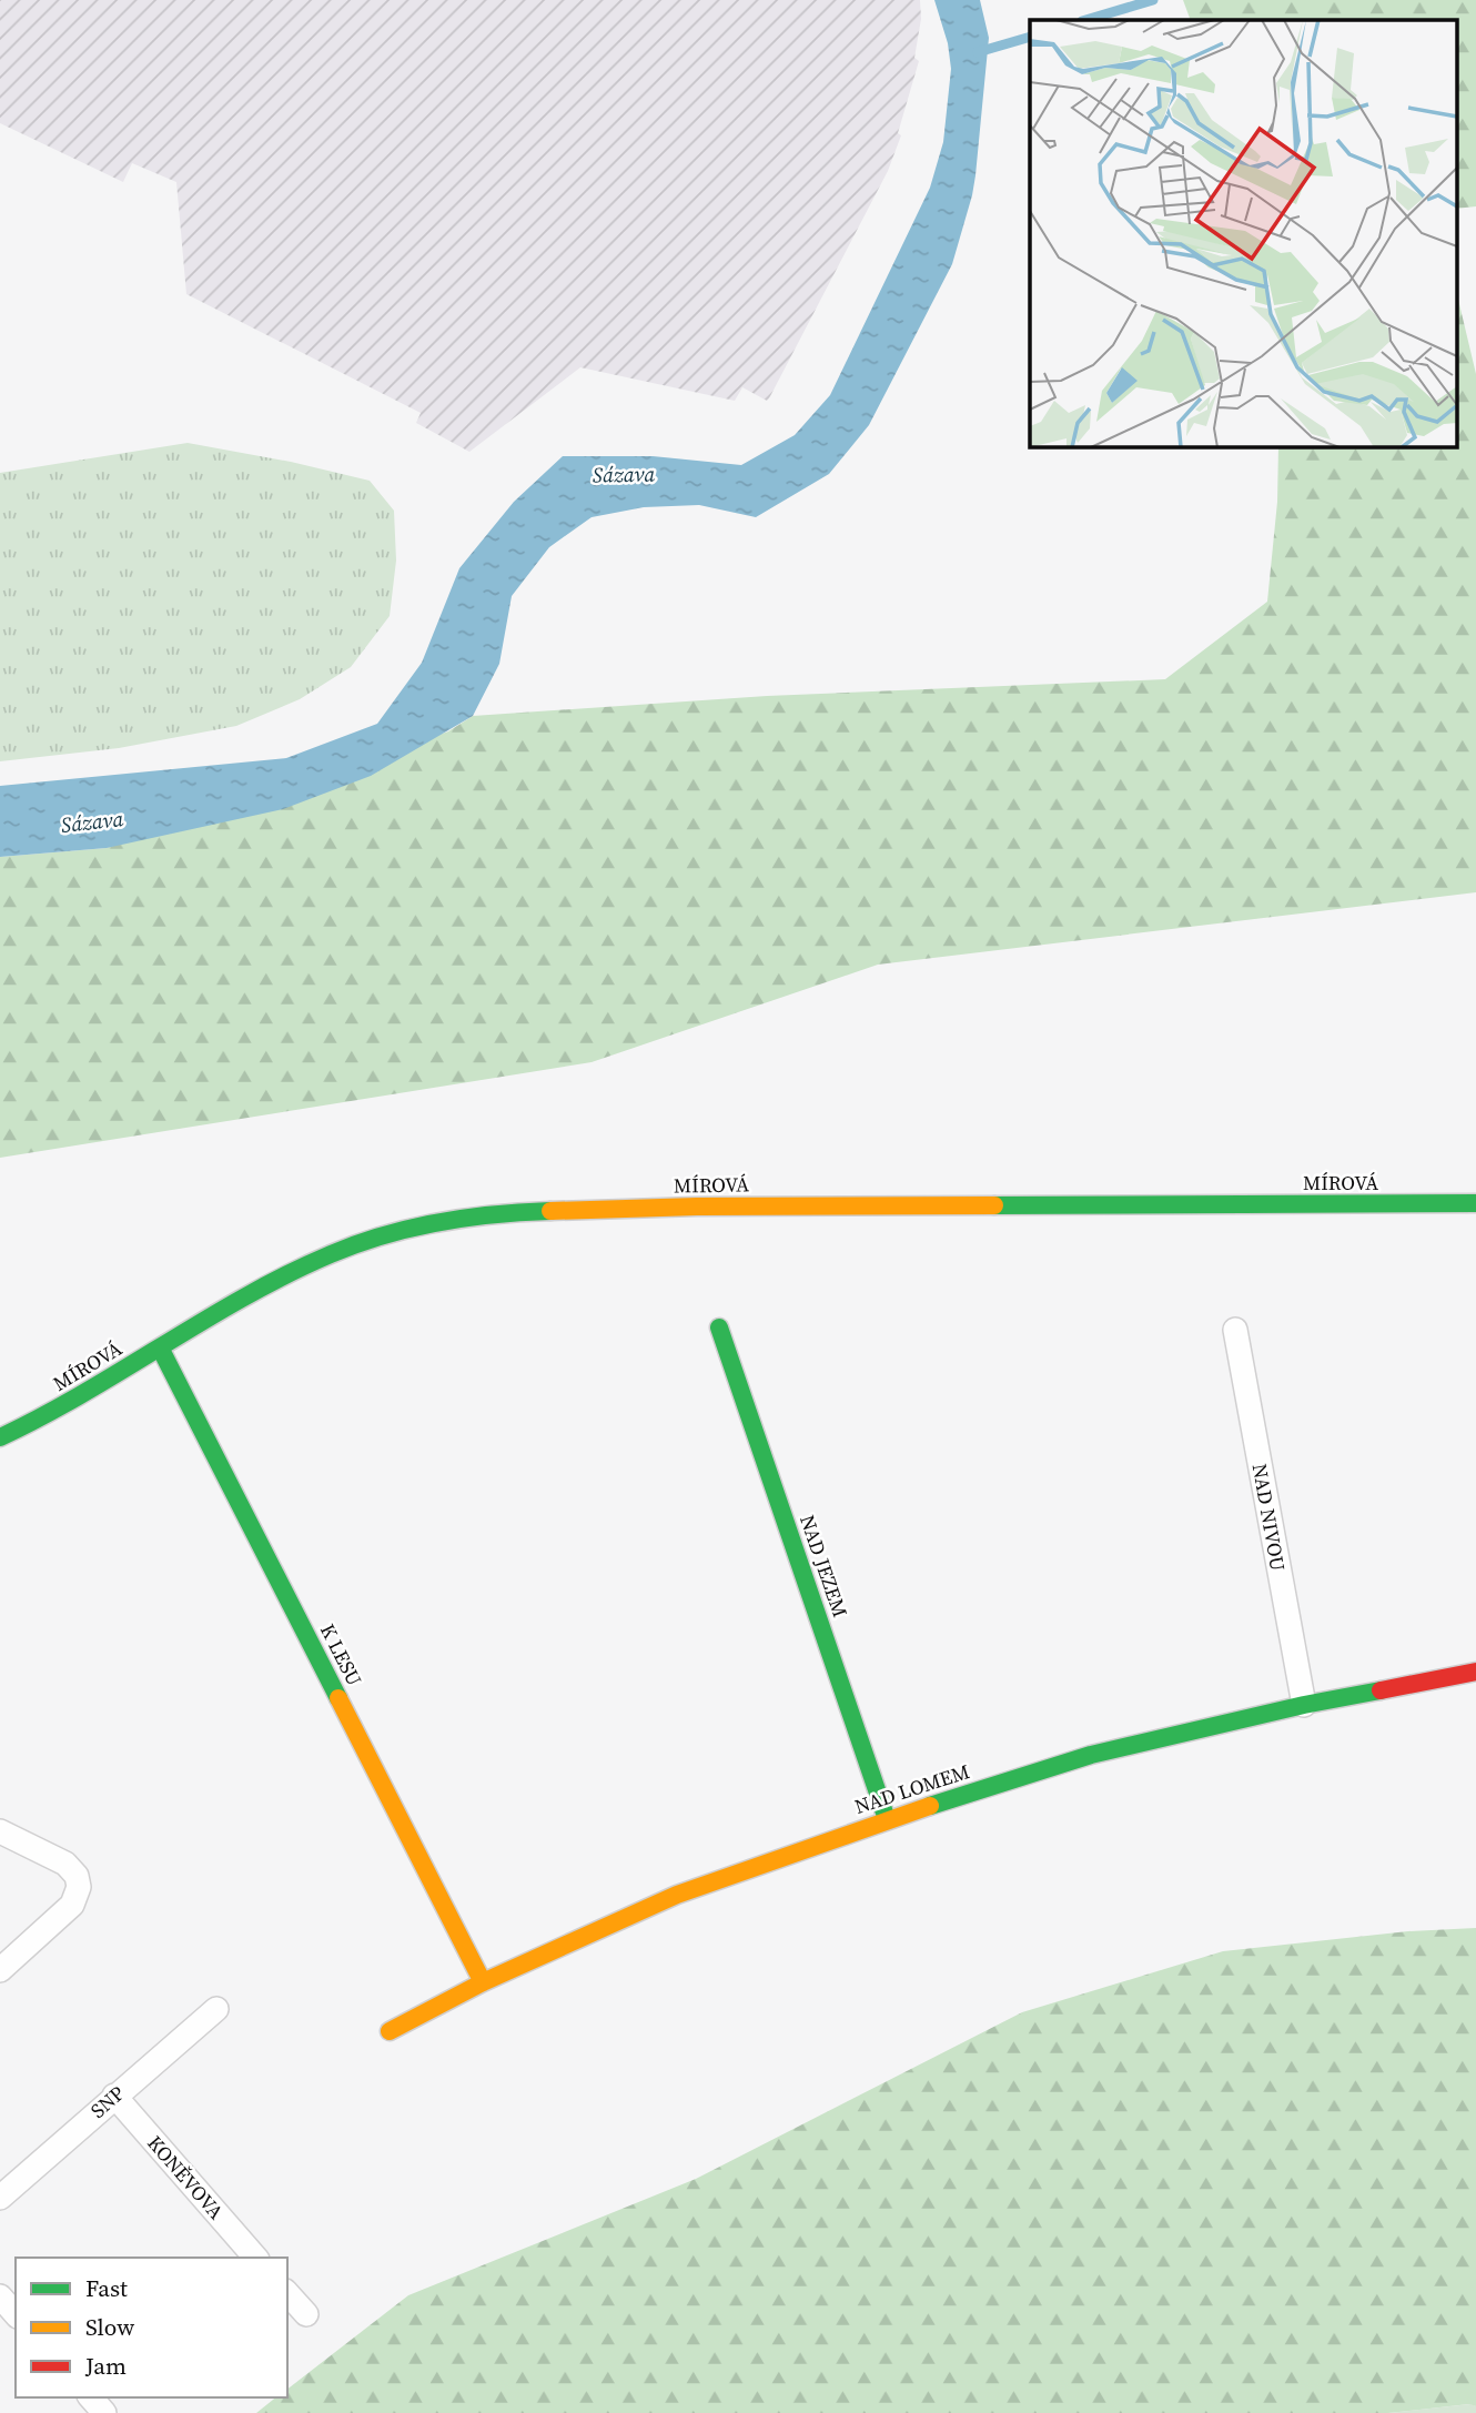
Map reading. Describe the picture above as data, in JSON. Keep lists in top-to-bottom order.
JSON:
{
  "streets": {
    "street": [
      "MÍROVÁ",
      "NAD NIVOU",
      "NAD JEZEM",
      "K LESU",
      "NAD LOMEM",
      "SNP",
      "KONĚVOVA"
    ]
  },
  "crossings": [
    ["MÍROVÁ", "K LESU"],
    ["NAD NIVOU", "NAD LOMEM"],
    ["NAD JEZEM", "NAD LOMEM"],
    ["K LESU", "NAD LOMEM"],
    ["SNP", "KONĚVOVA"]
  ],
  "water": ["Sázava"],
  "legend": ["Fast", "Slow", "Jam"]
}
